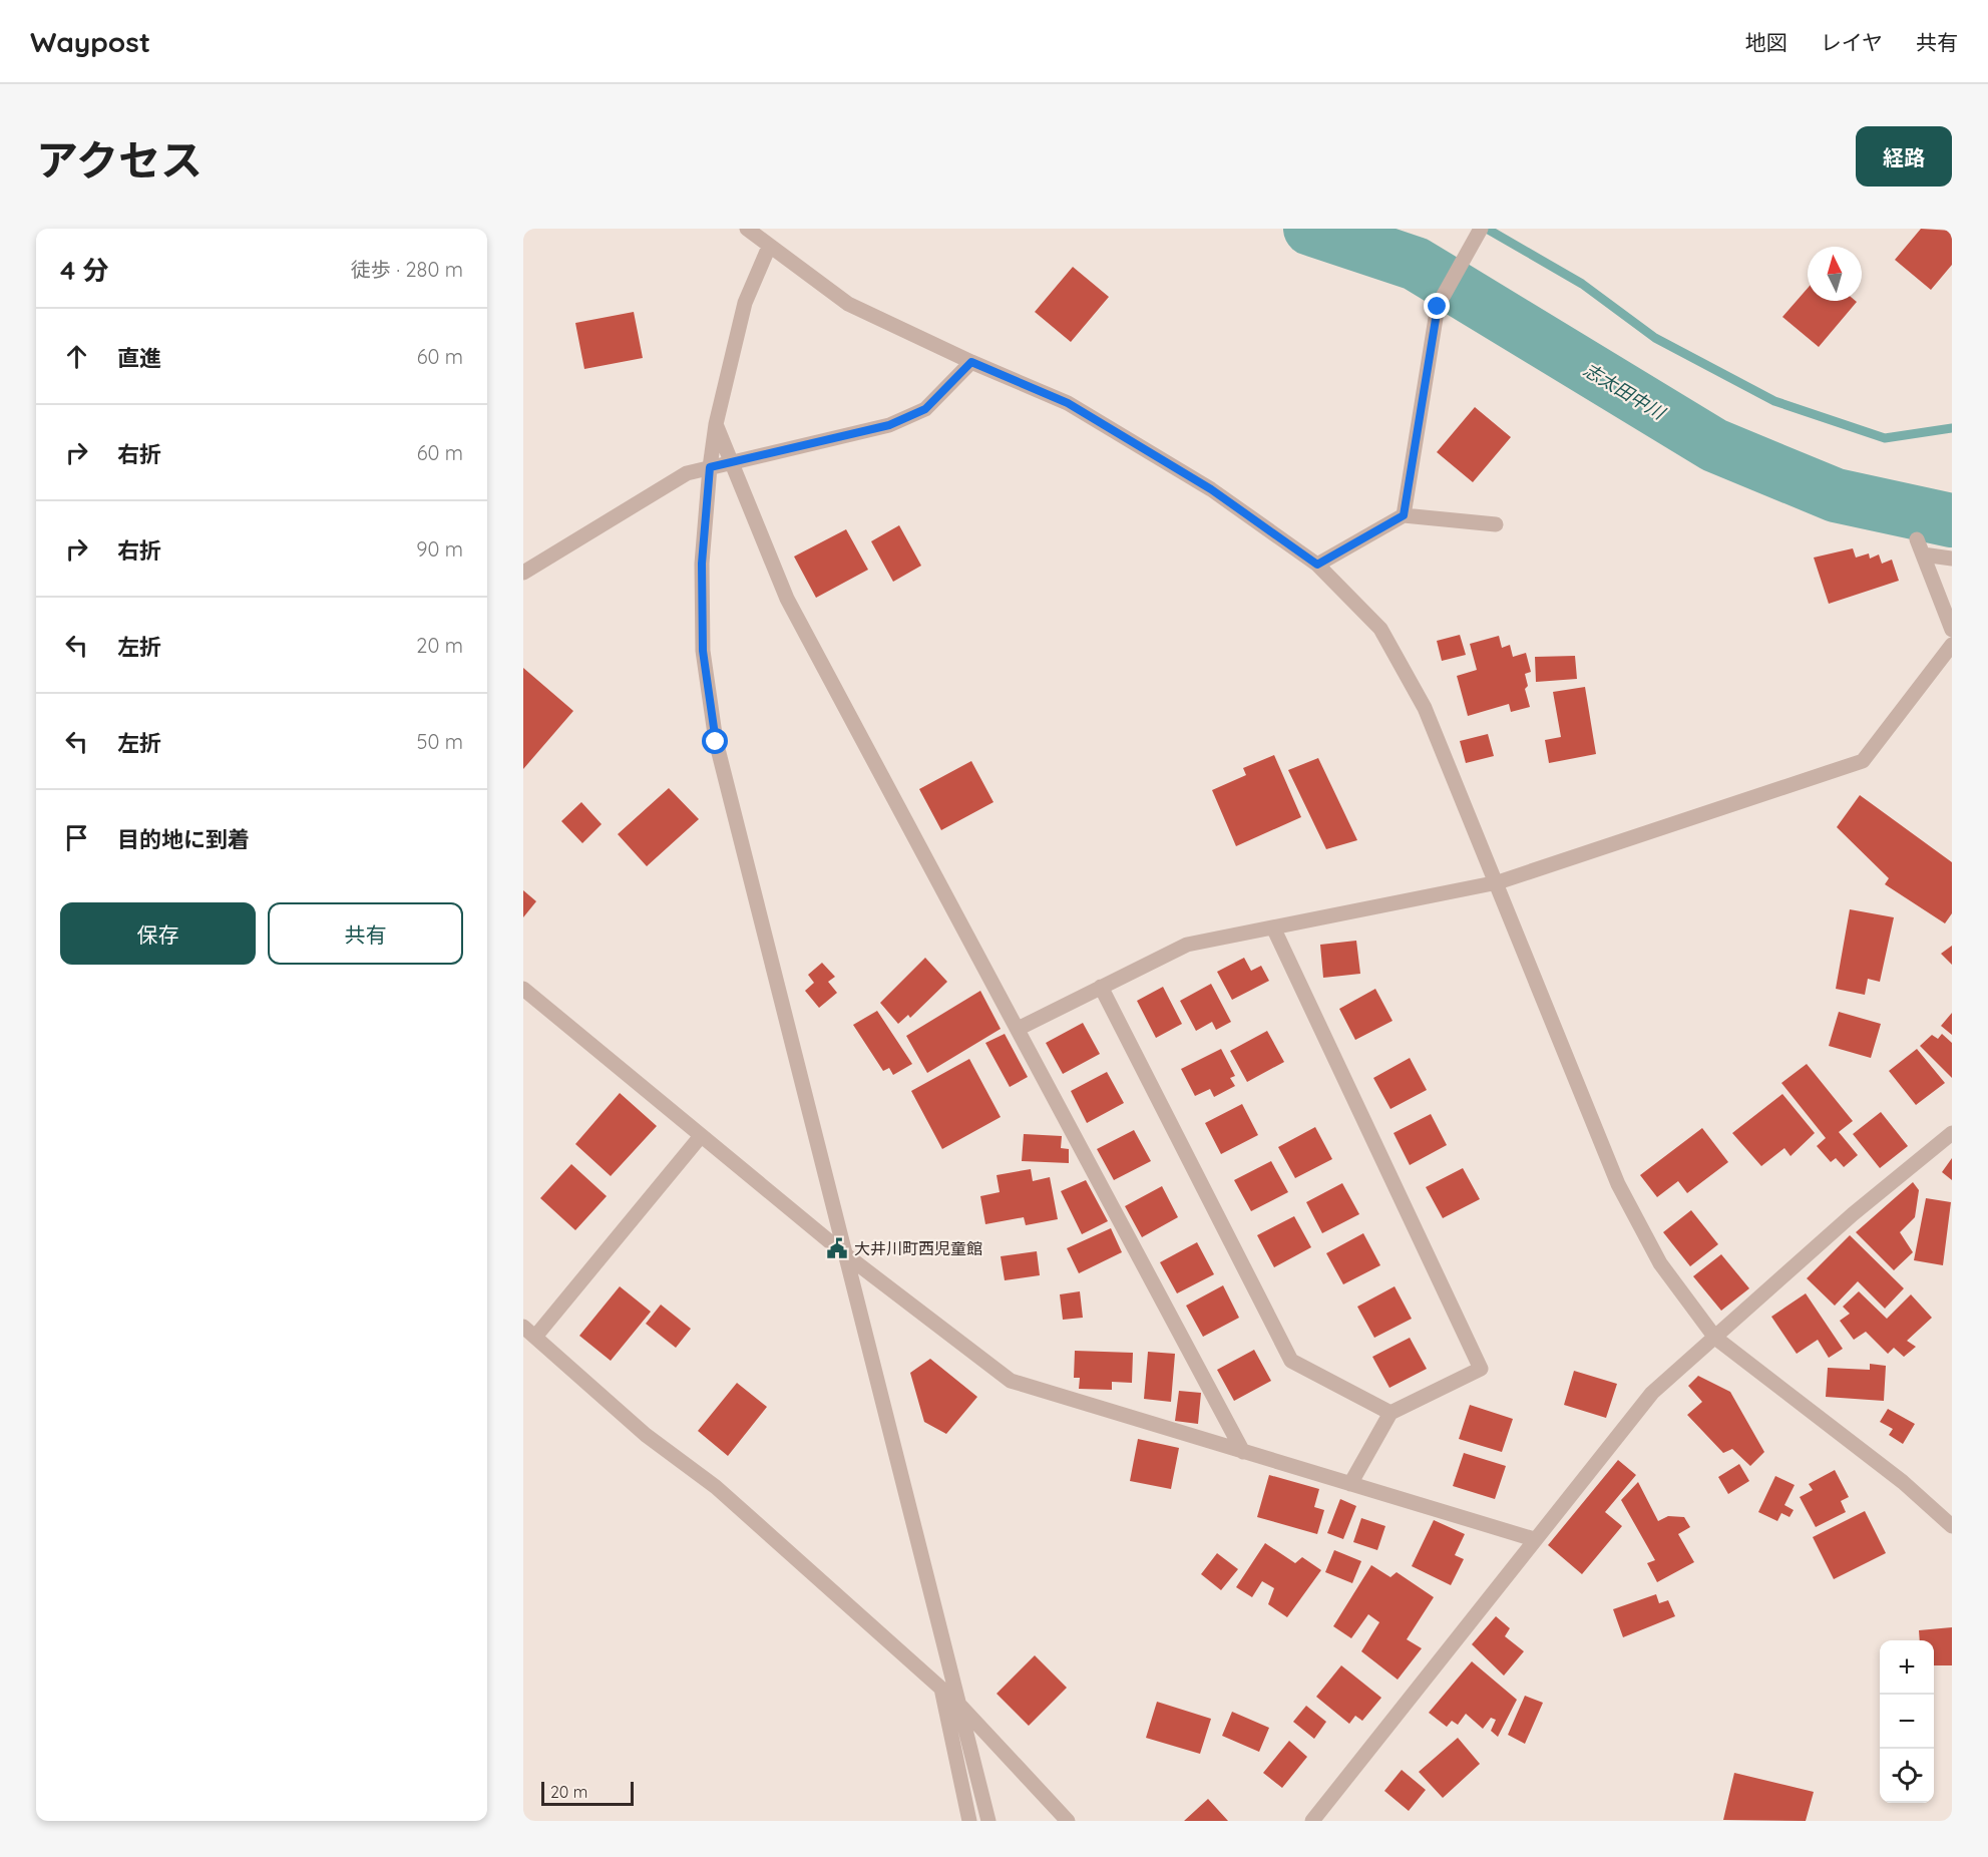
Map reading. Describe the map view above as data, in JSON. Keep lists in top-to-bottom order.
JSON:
{
  "water": ["志太田中川"],
  "places": {
    "public building": ["大井川町西児童館"]
  },
  "scale_bar": "20 m",
  "north": "top",
  "page": {
    "header": "Waypost",
    "nav": ["地図", "レイヤ", "共有"],
    "title": "アクセス",
    "buttons": [
      "経路",
      ["保存", "共有"]
    ],
    "heading": ["4 分", "徒歩 · 280 m"],
    "list": [
      ["直進", "60 m"],
      ["右折", "60 m"],
      ["右折", "90 m"],
      ["左折", "20 m"],
      ["左折", "50 m"],
      "目的地に到着"
    ],
    "map_buttons": ["+", "−"],
    "scale": "20 m"
  }
}
